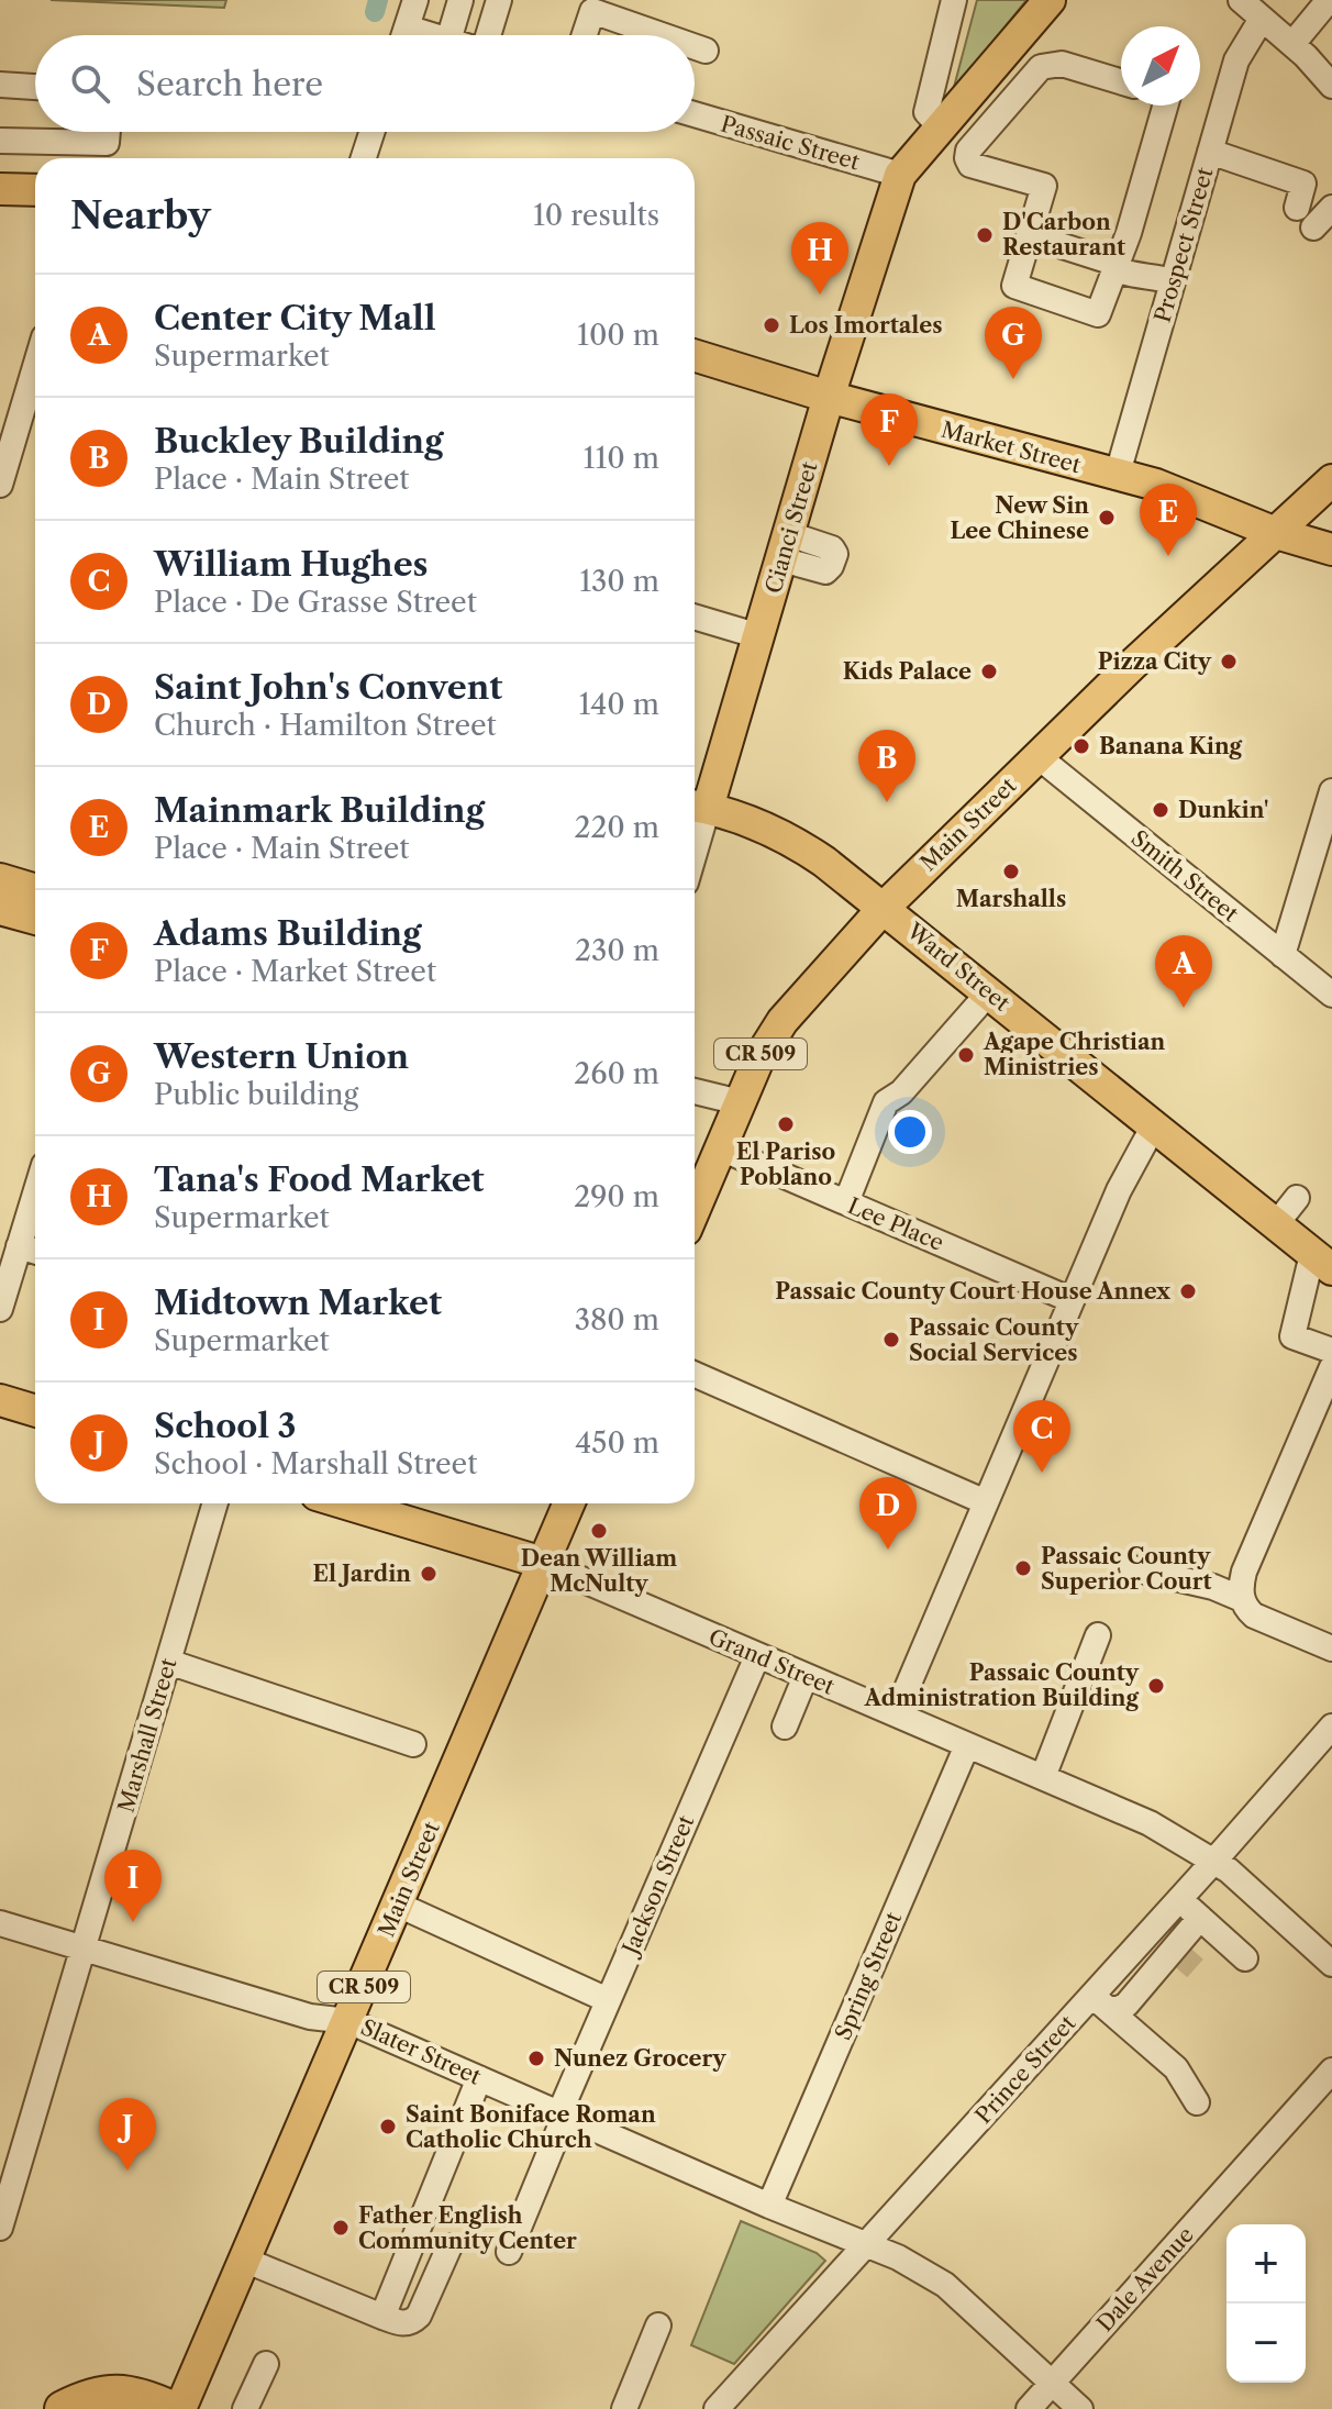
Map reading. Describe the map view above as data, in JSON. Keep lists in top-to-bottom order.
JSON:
{
  "streets": {
    "main road": [
      "Market Street",
      "Cianci Street",
      "Main Street",
      "Ward Street",
      "CR 509",
      "Grand Street"
    ],
    "street": [
      "Passaic Street",
      "Prospect Street",
      "Smith Street",
      "Lee Place",
      "Marshall Street",
      "Jackson Street",
      "Spring Street",
      "Slater Street",
      "Prince Street",
      "Dale Avenue"
    ]
  },
  "crossings": [
    ["Passaic Street", "Cianci Street"],
    ["Prospect Street", "Market Street"],
    ["Market Street", "Cianci Street"],
    ["Market Street", "Main Street"],
    ["Cianci Street", "Ward Street"],
    ["Main Street", "Smith Street"],
    ["Main Street", "Ward Street"],
    ["Main Street", "Lee Place"],
    ["Main Street", "Grand Street"],
    ["Main Street", "Slater Street"],
    ["Grand Street", "Jackson Street"],
    ["Grand Street", "Spring Street"],
    ["Grand Street", "Prince Street"],
    ["Marshall Street", "Slater Street"],
    ["Jackson Street", "Slater Street"],
    ["Spring Street", "Slater Street"],
    ["Slater Street", "Prince Street"],
    ["Slater Street", "Dale Avenue"]
  ],
  "places": [
    "D'Carbon Restaurant",
    "Los Imortales",
    "New Sin Lee Chinese",
    "Pizza City",
    "Kids Palace",
    "Banana King",
    "Dunkin'",
    "Marshalls",
    "Agape Christian Ministries",
    "El Pariso Poblano",
    "Passaic County Court House Annex",
    "Passaic County Social Services",
    "Dean William McNulty",
    "Passaic County Superior Court",
    "El Jardin",
    "Passaic County Administration Building",
    "Nunez Grocery",
    "Saint Boniface Roman Catholic Church",
    "Father English Community Center"
  ],
  "north": "top right",
  "page": {
    "search": "Search here",
    "heading": ["Nearby", "10 results"],
    "pins": [
      "H",
      "G",
      "F",
      "E",
      "B",
      "A",
      "C",
      "D",
      "I",
      "J"
    ],
    "list": [
      {
        "mark": "A",
        "name": "Center City Mall",
        "note": "Supermarket",
        "value": "100 m"
      },
      {
        "mark": "B",
        "name": "Buckley Building",
        "note": "Place · Main Street",
        "value": "110 m"
      },
      {
        "mark": "C",
        "name": "William Hughes",
        "note": "Place · De Grasse Street",
        "value": "130 m"
      },
      {
        "mark": "D",
        "name": "Saint John's Convent",
        "note": "Church · Hamilton Street",
        "value": "140 m"
      },
      {
        "mark": "E",
        "name": "Mainmark Building",
        "note": "Place · Main Street",
        "value": "220 m"
      },
      {
        "mark": "F",
        "name": "Adams Building",
        "note": "Place · Market Street",
        "value": "230 m"
      },
      {
        "mark": "G",
        "name": "Western Union",
        "note": "Public building",
        "value": "260 m"
      },
      {
        "mark": "H",
        "name": "Tana's Food Market",
        "note": "Supermarket",
        "value": "290 m"
      },
      {
        "mark": "I",
        "name": "Midtown Market",
        "note": "Supermarket",
        "value": "380 m"
      },
      {
        "mark": "J",
        "name": "School 3",
        "note": "School · Marshall Street",
        "value": "450 m"
      }
    ],
    "map_buttons": ["+", "−"]
  }
}
